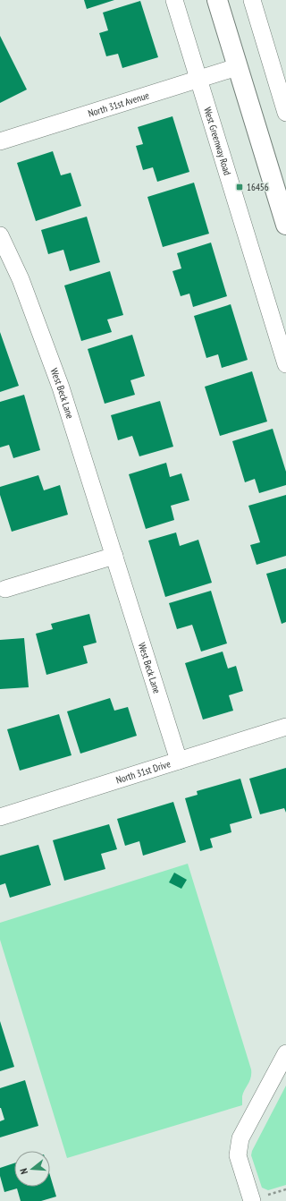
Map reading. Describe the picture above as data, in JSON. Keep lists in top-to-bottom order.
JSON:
{
  "streets": {
    "street": [
      "North 31st Avenue",
      "West Greenway Road",
      "West Beck Lane",
      "North 31st Drive"
    ]
  },
  "crossings": [
    ["North 31st Avenue", "West Greenway Road"],
    ["West Beck Lane", "North 31st Drive"]
  ],
  "places": {
    "transit": ["16456"]
  },
  "north": "left"
}
